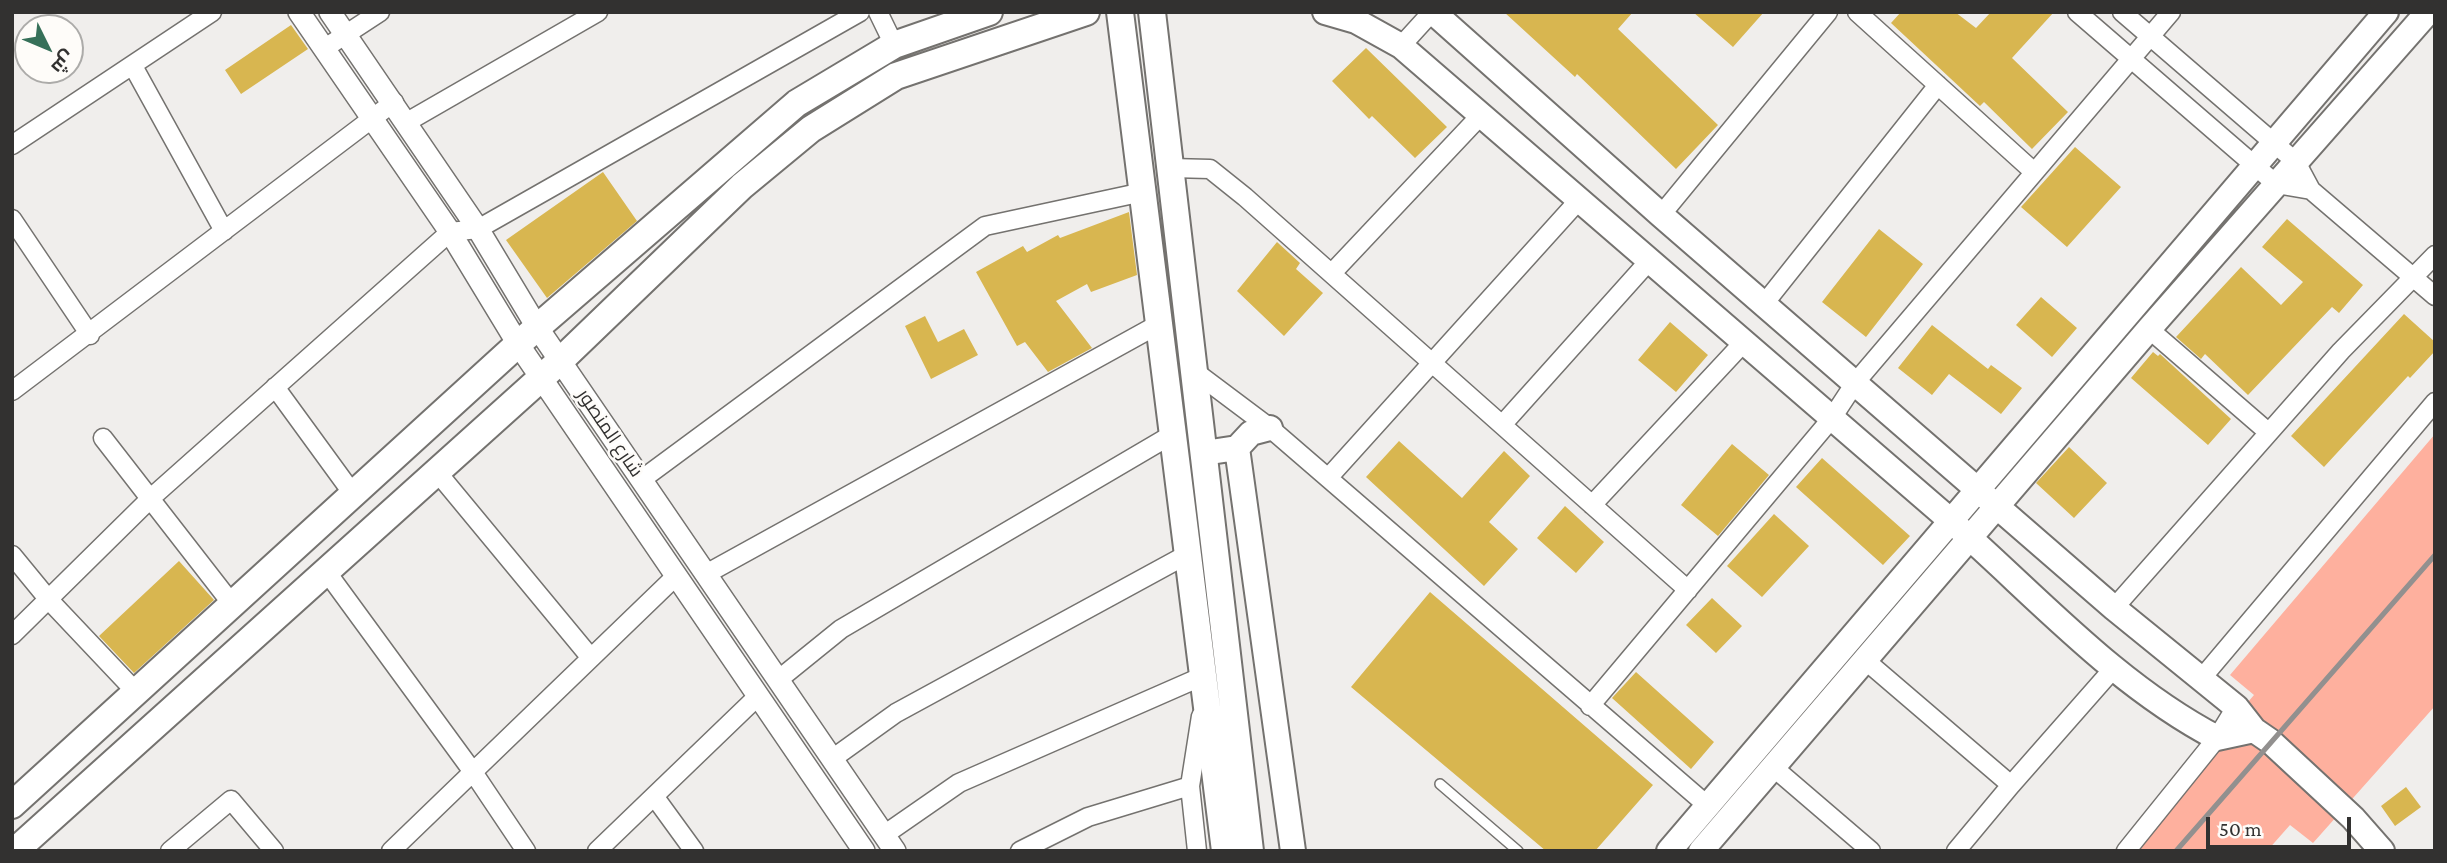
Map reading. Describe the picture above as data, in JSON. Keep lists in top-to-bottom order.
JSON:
{
  "streets": {
    "street": ["شارع المنصور"]
  },
  "scale_bar": "50 m",
  "north": "bottom right"
}
